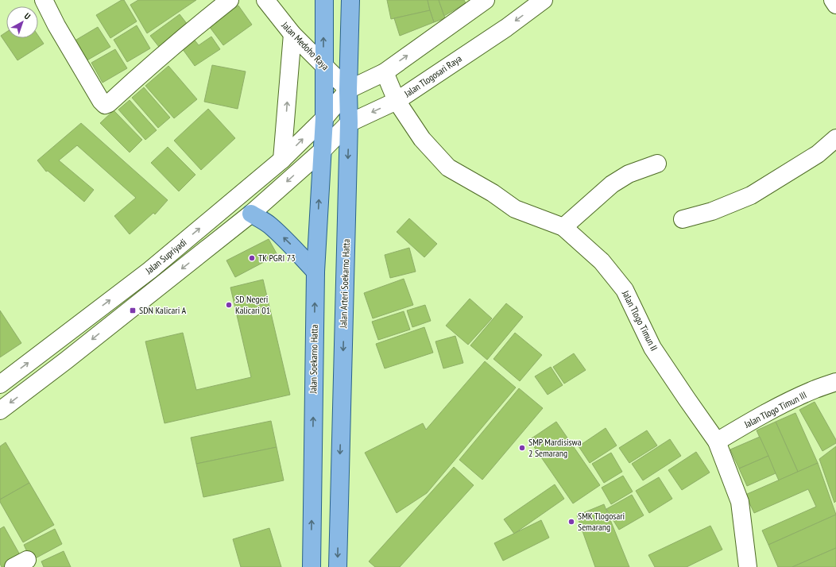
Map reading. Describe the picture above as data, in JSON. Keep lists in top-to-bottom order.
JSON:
{
  "streets": {
    "main road": ["Jalan Arteri Soekarno Hatta", "Jalan Soekarno Hatta"],
    "street": [
      "Jalan Medoho Raya",
      "Jalan Tlogosari Raya",
      "Jalan Supriyadi",
      "Jalan Tlogo Timun II",
      "Jalan Tlogo Timun III"
    ]
  },
  "crossings": [
    ["Jalan Medoho Raya", "Jalan Arteri Soekarno Hatta"],
    ["Jalan Tlogosari Raya", "Jalan Supriyadi"],
    ["Jalan Tlogosari Raya", "Jalan Arteri Soekarno Hatta"],
    ["Jalan Tlogosari Raya", "Jalan Tlogo Timun II"],
    ["Jalan Tlogosari Raya", "Jalan Soekarno Hatta"],
    ["Jalan Supriyadi", "Jalan Soekarno Hatta"],
    ["Jalan Tlogo Timun II", "Jalan Tlogo Timun III"]
  ],
  "one_way": ["Jalan Arteri Soekarno Hatta", "Jalan Soekarno Hatta"],
  "places": {
    "other": [
      "TK PGRI 73",
      "SD Negeri Kalicari 01",
      "SMP Mardisiswa 2 Semarang",
      "SMK Tlogosari Semarang"
    ],
    "transit": ["SDN Kalicari A"]
  },
  "north": "top right"
}
